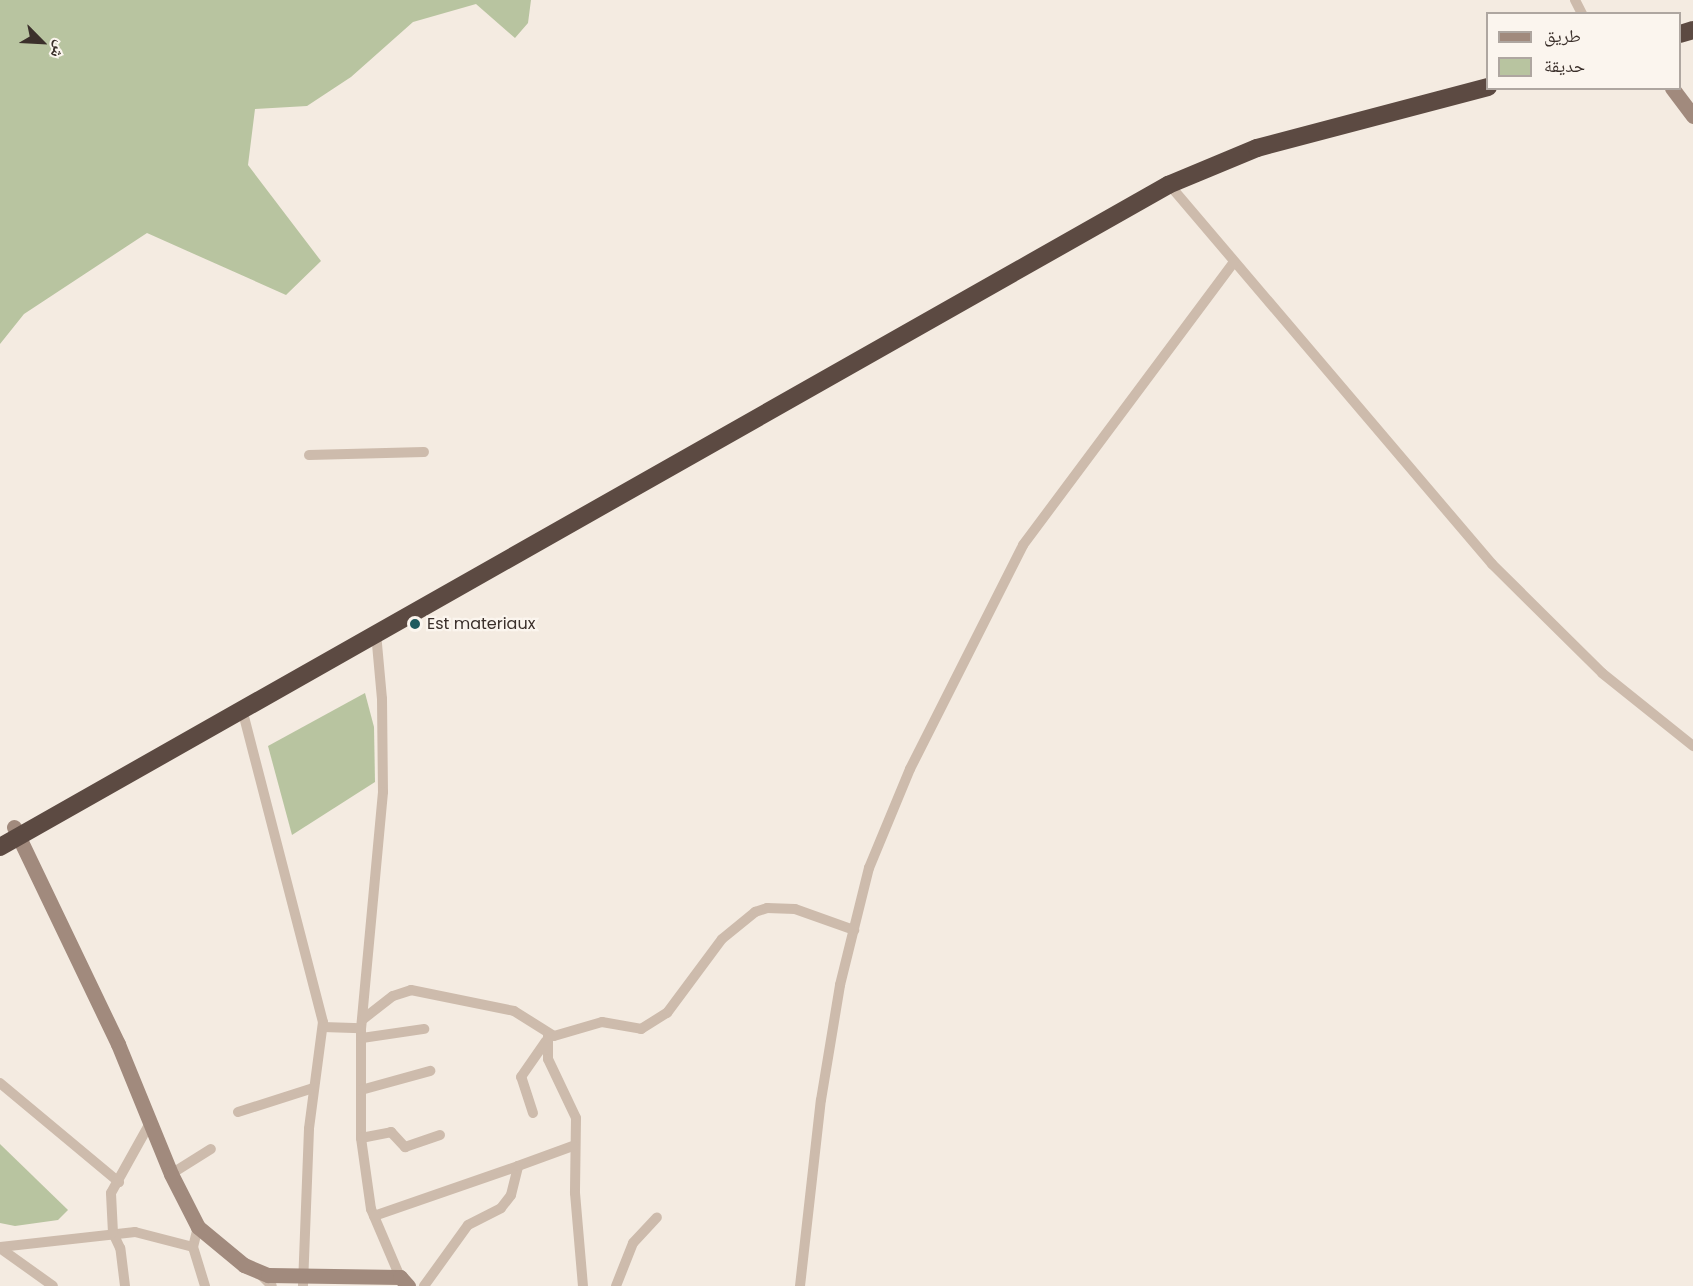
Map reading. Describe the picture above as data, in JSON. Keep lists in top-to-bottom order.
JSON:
{
  "places": ["Est materiaux"],
  "legend": ["طريق", "حديقة"],
  "north": "bottom right"
}
